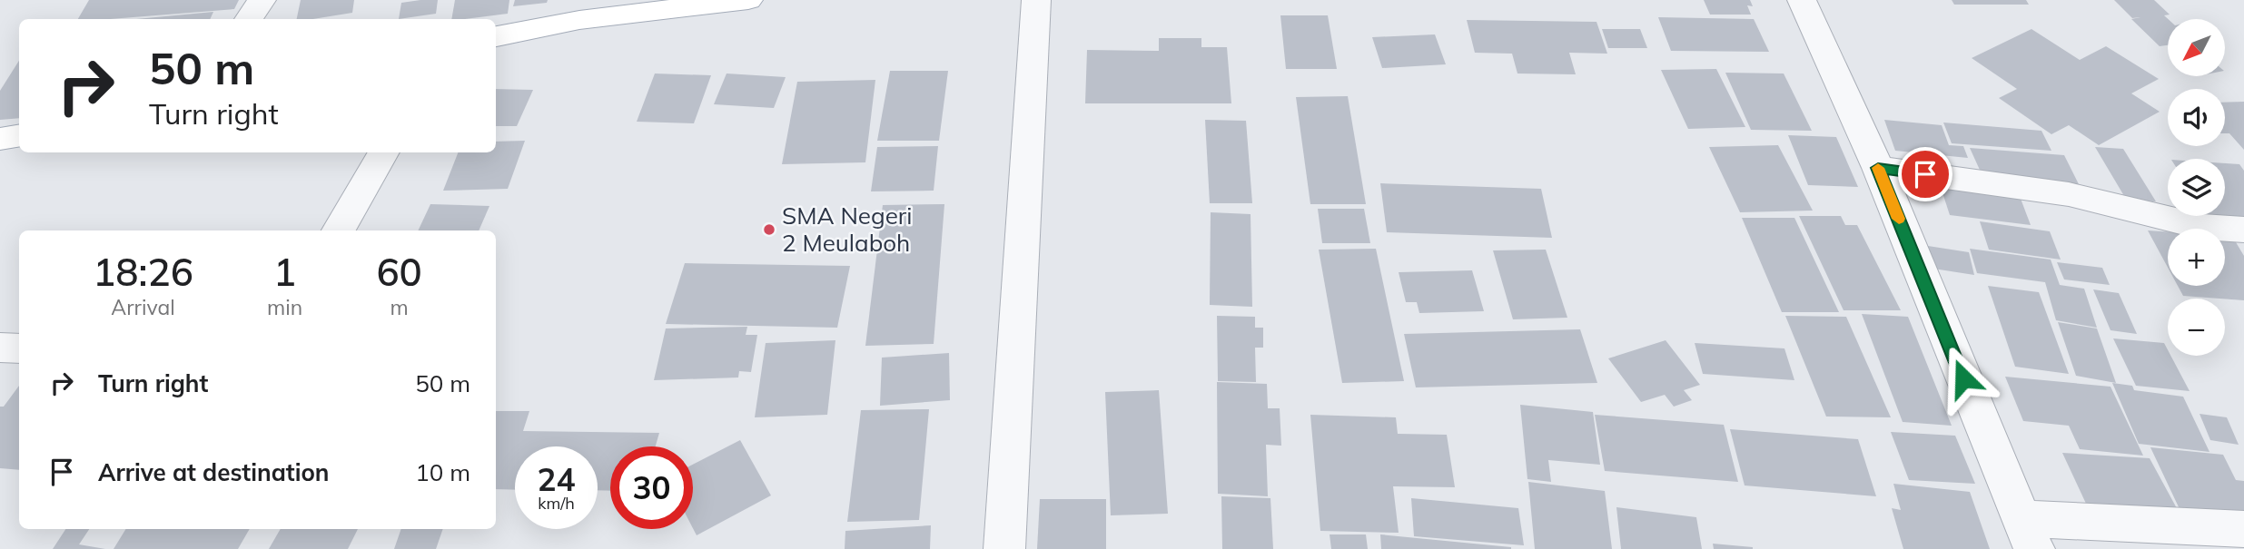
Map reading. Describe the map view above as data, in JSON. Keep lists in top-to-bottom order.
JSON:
{
  "places": ["SMA Negeri 2 Meulaboh"],
  "north": "bottom left",
  "page": {
    "map_buttons": ["+", "−"],
    "turn": ["50 m", "Turn right"],
    "eta": [
      "18:26",
      "Arrival",
      "1",
      "min",
      "60",
      "m"
    ],
    "list": [
      {
        "name": "Turn right",
        "value": "50 m"
      },
      {
        "name": "Arrive at destination",
        "value": "10 m"
      }
    ],
    "speed": "24 km/h",
    "limit": "30"
  }
}
